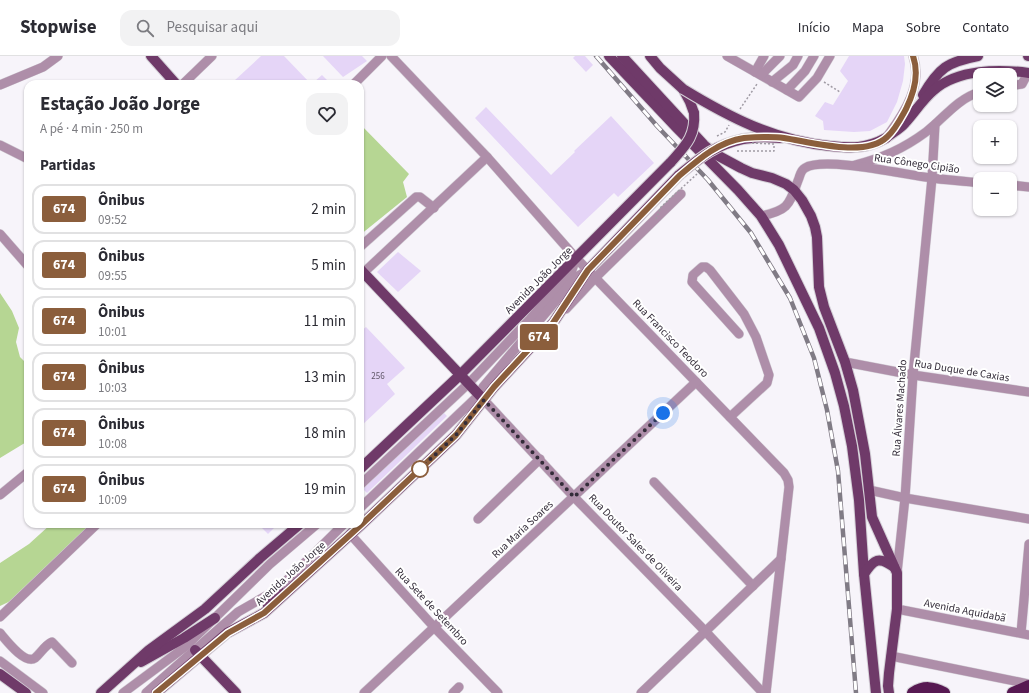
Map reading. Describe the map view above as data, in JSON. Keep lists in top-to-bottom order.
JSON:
{
  "streets": {
    "main road": ["Avenida João Jorge", "Rua Álvares Machado", "Rua Doutor Sales de Oliveira"],
    "street": [
      "Rua Cônego Cipião",
      "Rua Francisco Teodoro",
      "Rua Duque de Caxias",
      "Rua Maria Soares",
      "Rua Sete de Setembro",
      "Avenida Aquidabã"
    ]
  },
  "crossings": [
    ["Rua Cônego Cipião", "Rua Álvares Machado"],
    ["Avenida João Jorge", "Rua Francisco Teodoro"],
    ["Avenida João Jorge", "Rua Doutor Sales de Oliveira"],
    ["Avenida João Jorge", "Rua Sete de Setembro"],
    ["Rua Francisco Teodoro", "Rua Maria Soares"],
    ["Rua Francisco Teodoro", "Rua Doutor Sales de Oliveira"],
    ["Rua Duque de Caxias", "Rua Álvares Machado"],
    ["Rua Álvares Machado", "Avenida Aquidabã"],
    ["Rua Maria Soares", "Rua Doutor Sales de Oliveira"],
    ["Rua Maria Soares", "Rua Sete de Setembro"]
  ],
  "lines": ["bus line 674"],
  "house_numbers": ["256"],
  "page": {
    "header": "Stopwise",
    "search": "Pesquisar aqui",
    "nav": [
      "Início",
      "Mapa",
      "Sobre",
      "Contato"
    ],
    "on_map": "674",
    "map_buttons": ["+", "−"],
    "heading": [
      ["Estação João Jorge", "A pé · 4 min · 250 m"],
      "Partidas"
    ],
    "list": [
      {
        "mark": "674",
        "name": "Ônibus",
        "note": "09:52",
        "value": "2 min"
      },
      {
        "mark": "674",
        "name": "Ônibus",
        "note": "09:55",
        "value": "5 min"
      },
      {
        "mark": "674",
        "name": "Ônibus",
        "note": "10:01",
        "value": "11 min"
      },
      {
        "mark": "674",
        "name": "Ônibus",
        "note": "10:03",
        "value": "13 min"
      },
      {
        "mark": "674",
        "name": "Ônibus",
        "note": "10:08",
        "value": "18 min"
      },
      {
        "mark": "674",
        "name": "Ônibus",
        "note": "10:09",
        "value": "19 min"
      }
    ]
  }
}
